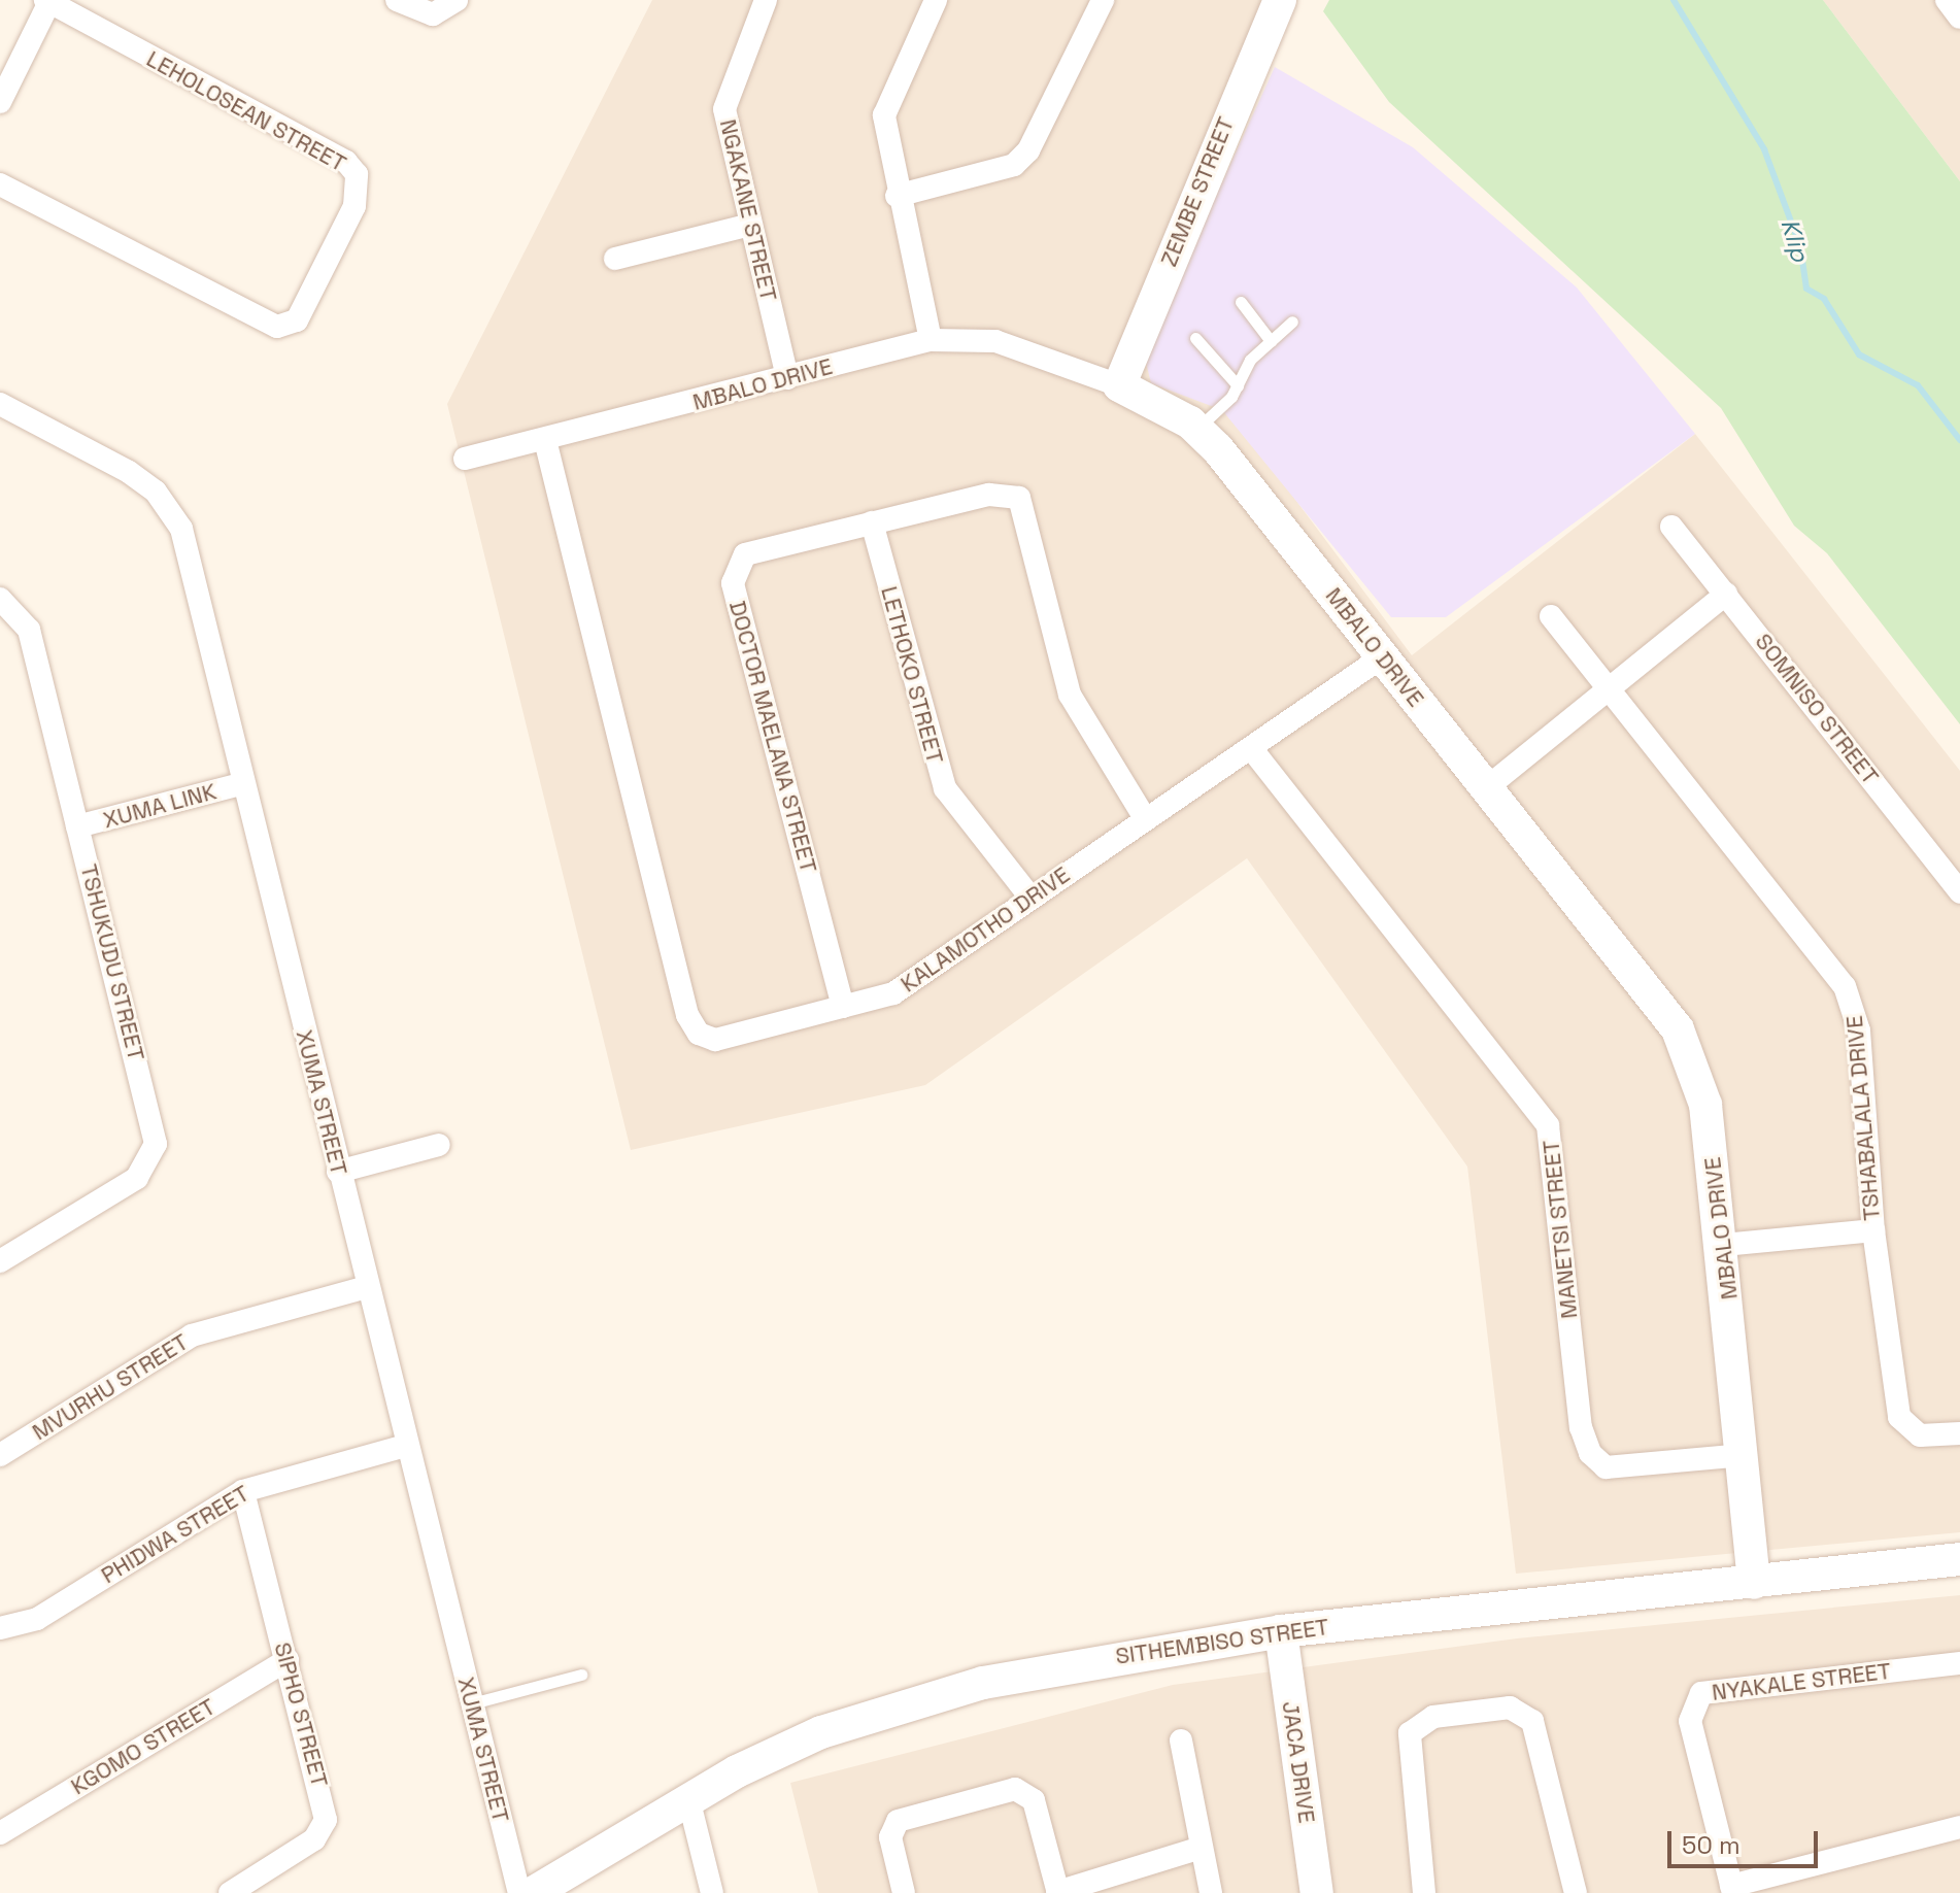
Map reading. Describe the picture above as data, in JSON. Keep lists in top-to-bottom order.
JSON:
{
  "streets": {
    "street": [
      "LEHOLOSEAN STREET",
      "ZEMBE STREET",
      "NGAKANE STREET",
      "MBALO DRIVE",
      "LETHOKO STREET",
      "SOMNISO STREET",
      "DOCTOR MAELANA STREET",
      "XUMA LINK",
      "KALAMOTHO DRIVE",
      "TSHUKUDU STREET",
      "XUMA STREET",
      "TSHABALALA DRIVE",
      "MANETSI STREET",
      "MVURHU STREET",
      "PHIDWA STREET",
      "SITHEMBISO STREET",
      "NYAKALE STREET",
      "SIPHO STREET",
      "KGOMO STREET",
      "JACA DRIVE"
    ]
  },
  "crossings": [
    ["ZEMBE STREET", "MBALO DRIVE"],
    ["NGAKANE STREET", "MBALO DRIVE"],
    ["MBALO DRIVE", "KALAMOTHO DRIVE"],
    ["MBALO DRIVE", "MANETSI STREET"],
    ["MBALO DRIVE", "SITHEMBISO STREET"],
    ["LETHOKO STREET", "DOCTOR MAELANA STREET"],
    ["LETHOKO STREET", "KALAMOTHO DRIVE"],
    ["DOCTOR MAELANA STREET", "KALAMOTHO DRIVE"],
    ["XUMA LINK", "TSHUKUDU STREET"],
    ["XUMA LINK", "XUMA STREET"],
    ["KALAMOTHO DRIVE", "MANETSI STREET"],
    ["XUMA STREET", "MVURHU STREET"],
    ["XUMA STREET", "PHIDWA STREET"],
    ["PHIDWA STREET", "SIPHO STREET"],
    ["SITHEMBISO STREET", "JACA DRIVE"],
    ["SIPHO STREET", "KGOMO STREET"]
  ],
  "water": ["Klip"],
  "scale_bar": "50 m"
}
